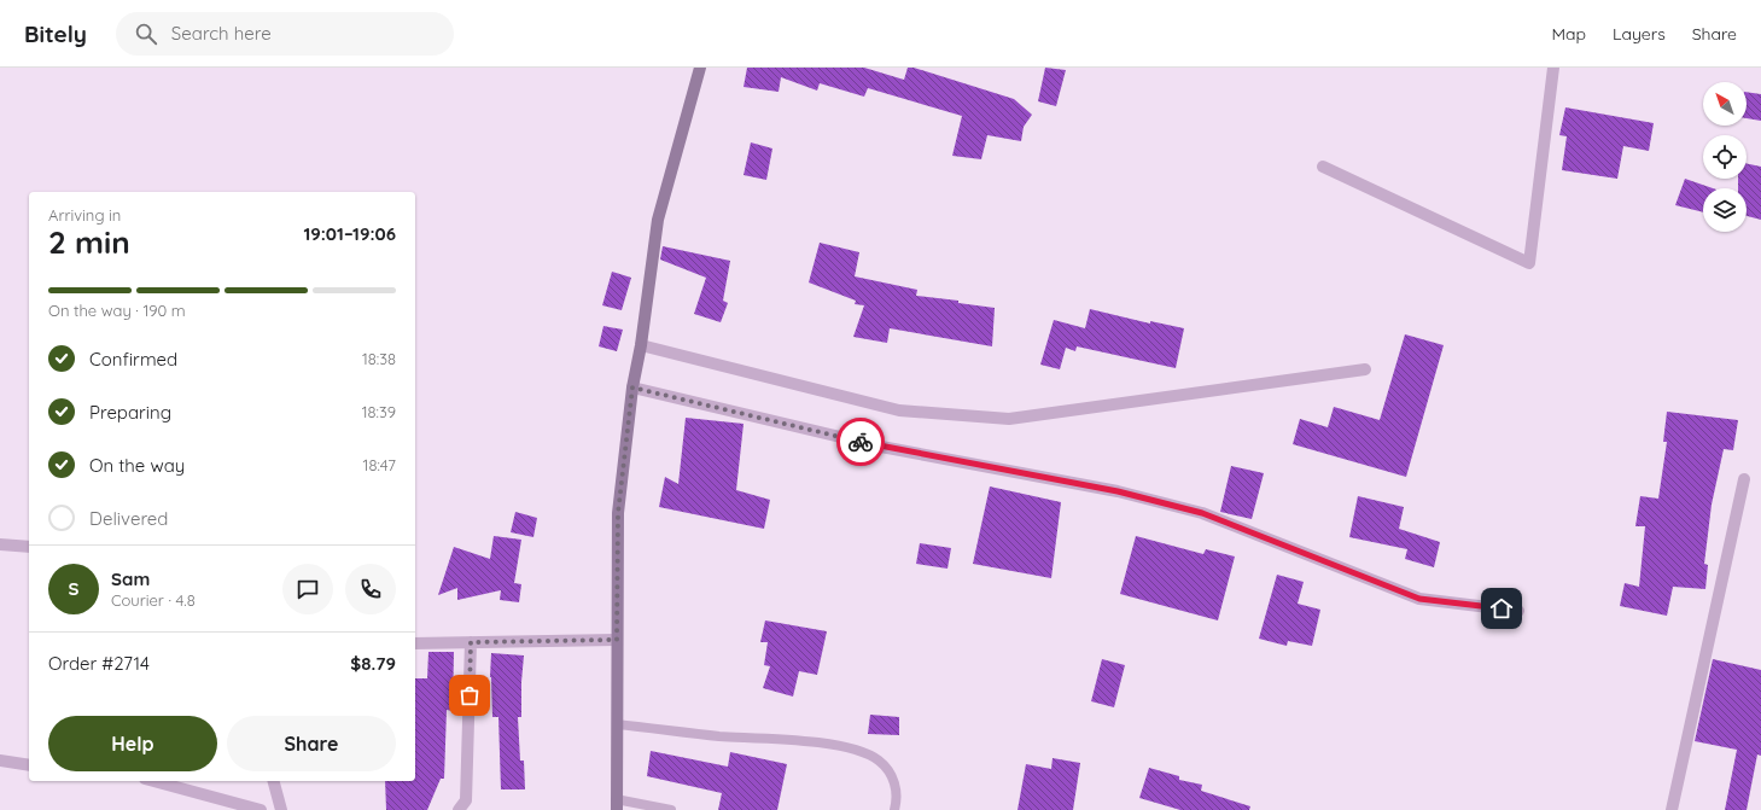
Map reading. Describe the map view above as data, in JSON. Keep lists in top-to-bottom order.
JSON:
{
  "north": "top left",
  "page": {
    "header": "Bitely",
    "search": "Search here",
    "nav": ["Map", "Layers", "Share"],
    "heading": ["2 min", "Arriving in", "19:01–19:06"],
    "panel": [
      "Sam",
      "Courier · 4.8",
      "Order #2714",
      "$8.79"
    ],
    "bar": "On the way · 190 m",
    "list": [
      ["Confirmed", "18:38"],
      ["Preparing", "18:39"],
      ["On the way", "18:47"],
      "Delivered"
    ],
    "round": "S",
    "buttons": ["Help", "Share"]
  }
}
